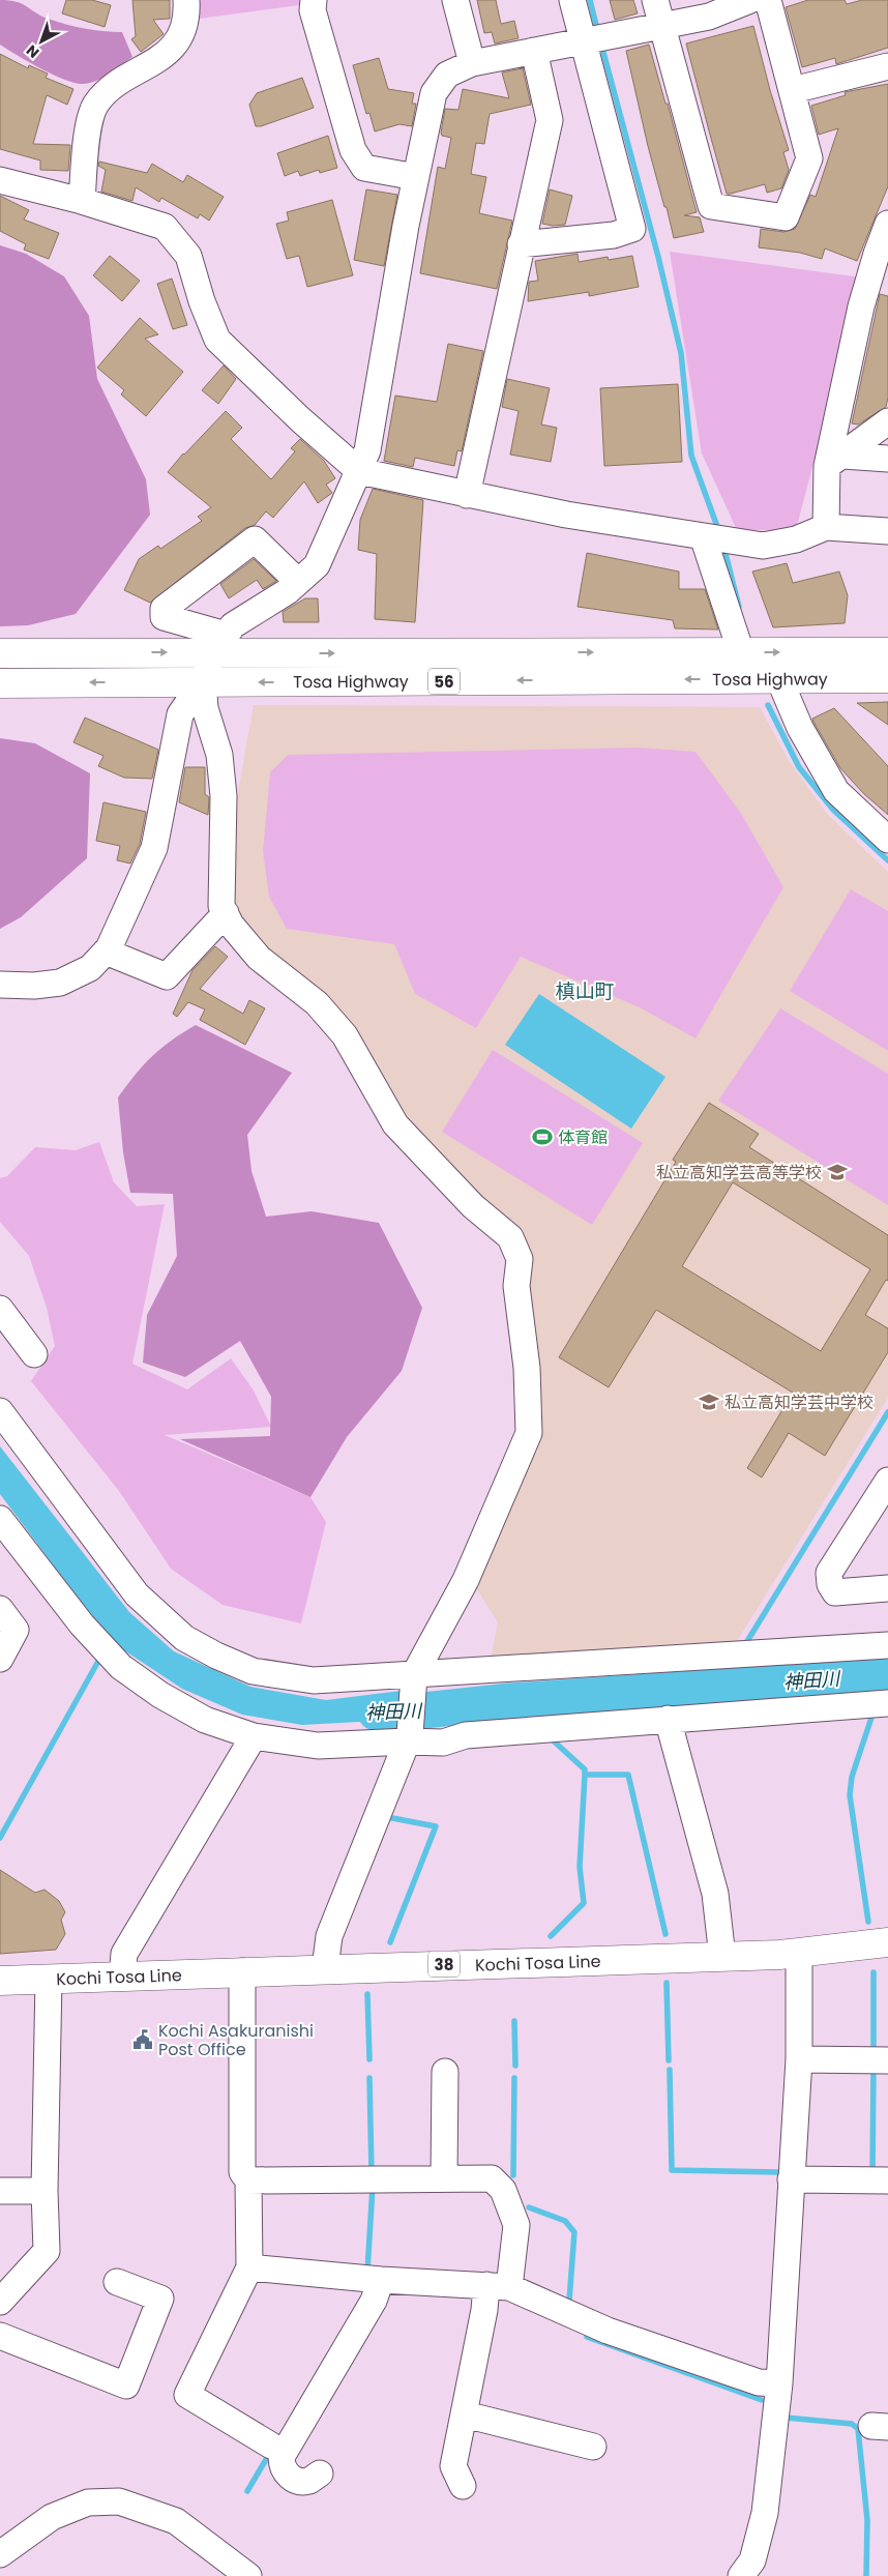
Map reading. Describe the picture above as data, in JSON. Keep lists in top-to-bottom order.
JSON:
{
  "streets": {
    "main road": [
      "Tosa Highway",
      "56",
      "Kochi Tosa Line",
      "38"
    ]
  },
  "districts": ["槙山町"],
  "water": ["神田川"],
  "places": {
    "sports": ["体育館"],
    "school or university": ["私立高知学芸高等学校", "私立高知学芸中学校"],
    "public building": ["Kochi Asakuranishi Post Office"]
  },
  "north": "bottom left"
}
